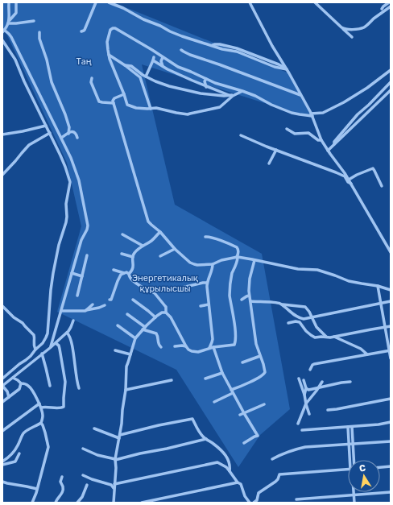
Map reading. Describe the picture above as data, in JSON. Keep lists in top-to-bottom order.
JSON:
{
  "parks": ["Таң", "Энергетикалық құрылысшы"],
  "north": "top"
}
